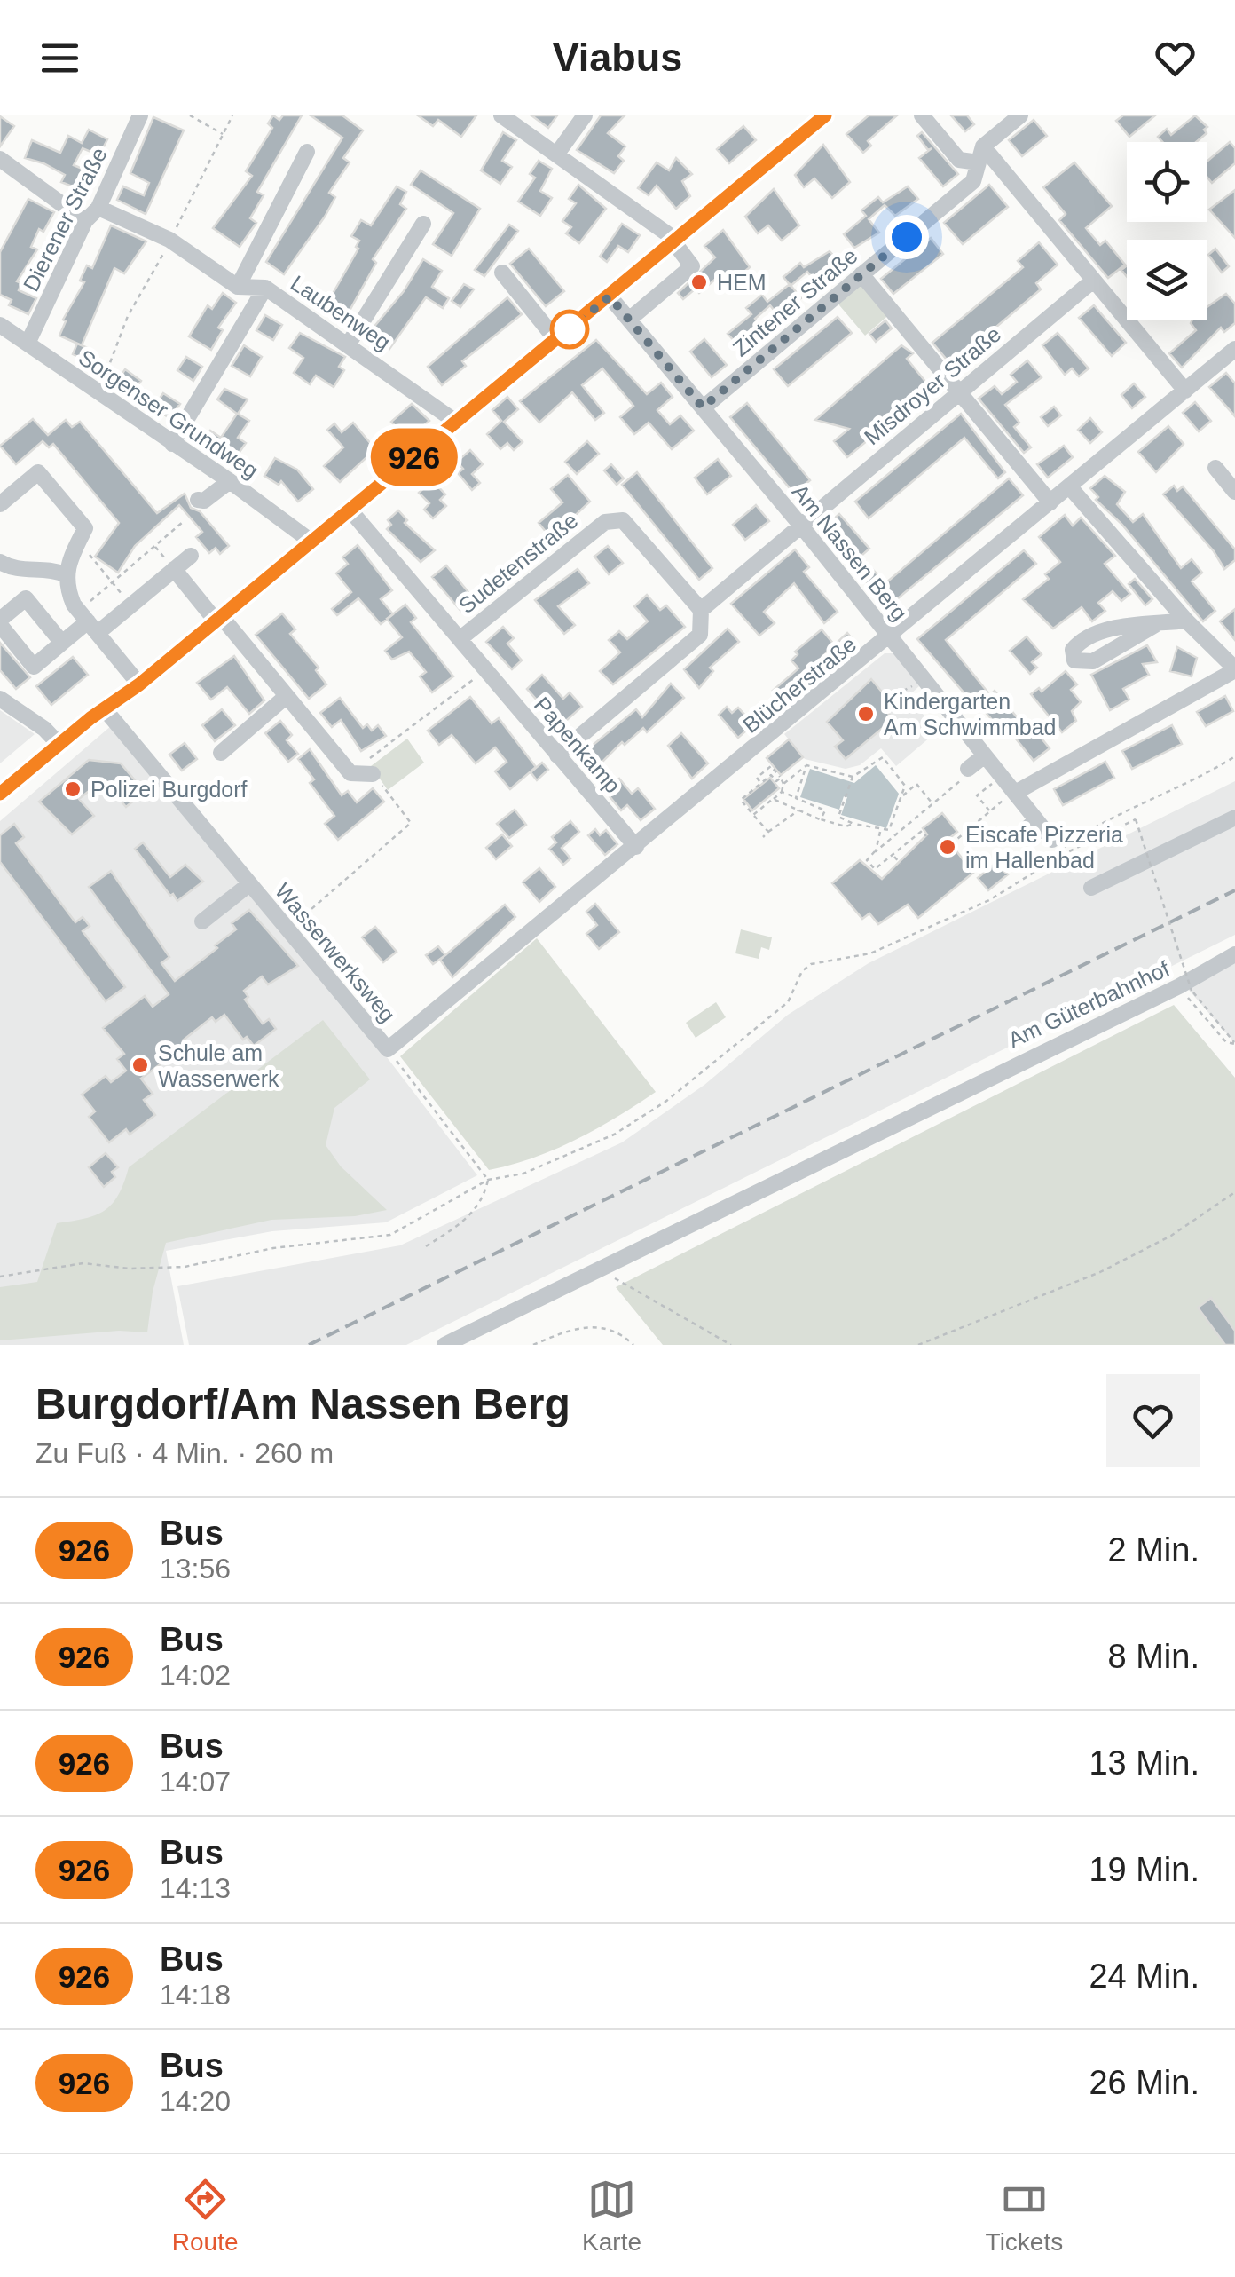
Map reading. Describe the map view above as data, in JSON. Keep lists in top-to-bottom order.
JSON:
{
  "streets": {
    "street": [
      "Dierener Straße",
      "Zintener Straße",
      "Laubenweg",
      "Misdroyer Straße",
      "Sorgenser Grundweg",
      "Am Nassen Berg",
      "Sudetenstraße",
      "Blücherstraße",
      "Papenkamp",
      "Wasserwerksweg",
      "Am Güterbahnhof"
    ]
  },
  "crossings": [
    ["Dierener Straße", "Sorgenser Grundweg"],
    ["Zintener Straße", "Am Nassen Berg"],
    ["Misdroyer Straße", "Am Nassen Berg"],
    ["Misdroyer Straße", "Sudetenstraße"],
    ["Am Nassen Berg", "Blücherstraße"],
    ["Sudetenstraße", "Papenkamp"],
    ["Blücherstraße", "Papenkamp"],
    ["Blücherstraße", "Wasserwerksweg"]
  ],
  "places": [
    "HEM",
    "Kindergarten Am Schwimmbad",
    "Polizei Burgdorf",
    "Eiscafe Pizzeria im Hallenbad",
    "Schule am Wasserwerk"
  ],
  "lines": ["bus line 926"],
  "page": {
    "header": "Viabus",
    "on_map": "926",
    "heading": ["Burgdorf/Am Nassen Berg", "Zu Fuß · 4 Min. · 260 m"],
    "list": [
      {
        "mark": "926",
        "name": "Bus",
        "note": "13:56",
        "value": "2 Min."
      },
      {
        "mark": "926",
        "name": "Bus",
        "note": "14:02",
        "value": "8 Min."
      },
      {
        "mark": "926",
        "name": "Bus",
        "note": "14:07",
        "value": "13 Min."
      },
      {
        "mark": "926",
        "name": "Bus",
        "note": "14:13",
        "value": "19 Min."
      },
      {
        "mark": "926",
        "name": "Bus",
        "note": "14:18",
        "value": "24 Min."
      },
      {
        "mark": "926",
        "name": "Bus",
        "note": "14:20",
        "value": "26 Min."
      }
    ],
    "tabs": ["Route", "Karte", "Tickets"]
  }
}
